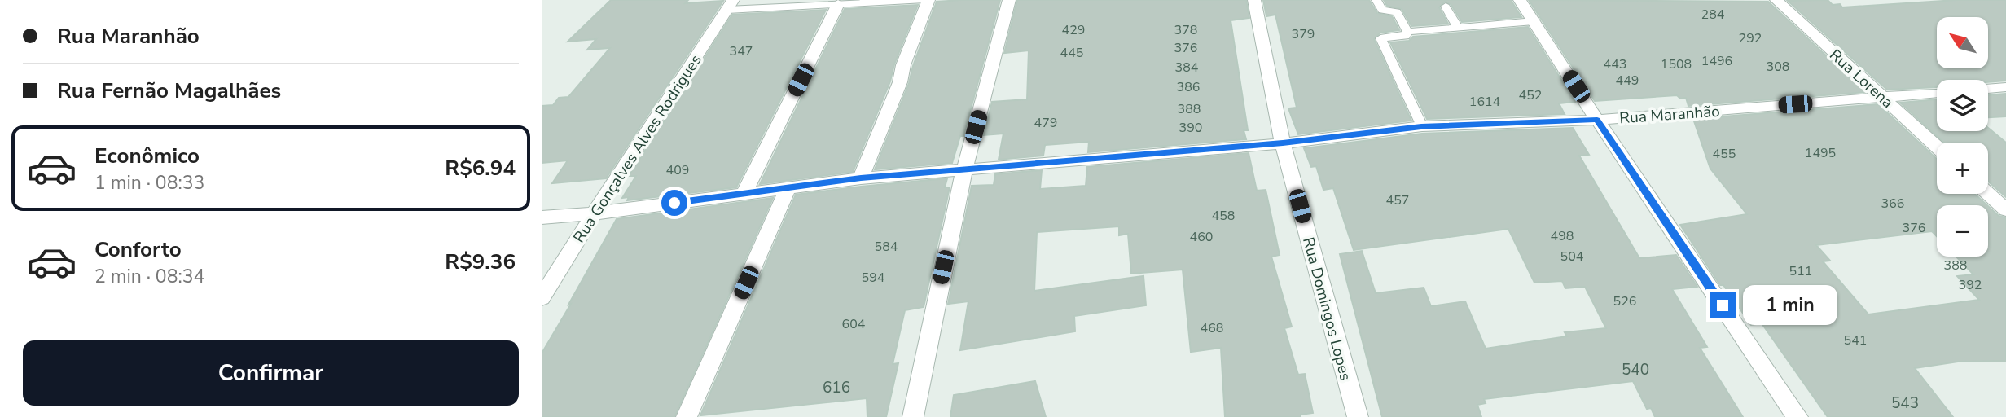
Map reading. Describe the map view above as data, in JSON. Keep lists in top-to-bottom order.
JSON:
{
  "streets": {
    "street": [
      "Rua Lorena",
      "Rua Maranhão",
      "Rua Gonçalves Alves Rodrigues",
      "Rua Domingos Lopes"
    ]
  },
  "crossings": [
    ["Rua Lorena", "Rua Maranhão"],
    ["Rua Maranhão", "Rua Gonçalves Alves Rodrigues"],
    ["Rua Maranhão", "Rua Domingos Lopes"]
  ],
  "house_numbers": [
    "284",
    "429",
    "378",
    "379",
    "292",
    "376",
    "347",
    "445",
    "1496",
    "443",
    "1508",
    "308",
    "384",
    "449",
    "386",
    "452",
    "1614",
    "388",
    "479",
    "390",
    "1495",
    "455",
    "409",
    "457",
    "366",
    "458",
    "376",
    "498",
    "460",
    "584",
    "504",
    "388",
    "511",
    "594",
    "392",
    "526",
    "604",
    "468",
    "541",
    "540",
    "616",
    "543"
  ],
  "north": "top left",
  "page": {
    "banner": ["Rua Maranhão", "Rua Fernão Magalhães"],
    "map_buttons": ["+", "−"],
    "list": [
      {
        "name": "Econômico",
        "note": "1 min · 08:33",
        "value": "R$6.94"
      },
      {
        "name": "Conforto",
        "note": "2 min · 08:34",
        "value": "R$9.36"
      }
    ],
    "bubble": "1 min",
    "buttons": "Confirmar"
  }
}
